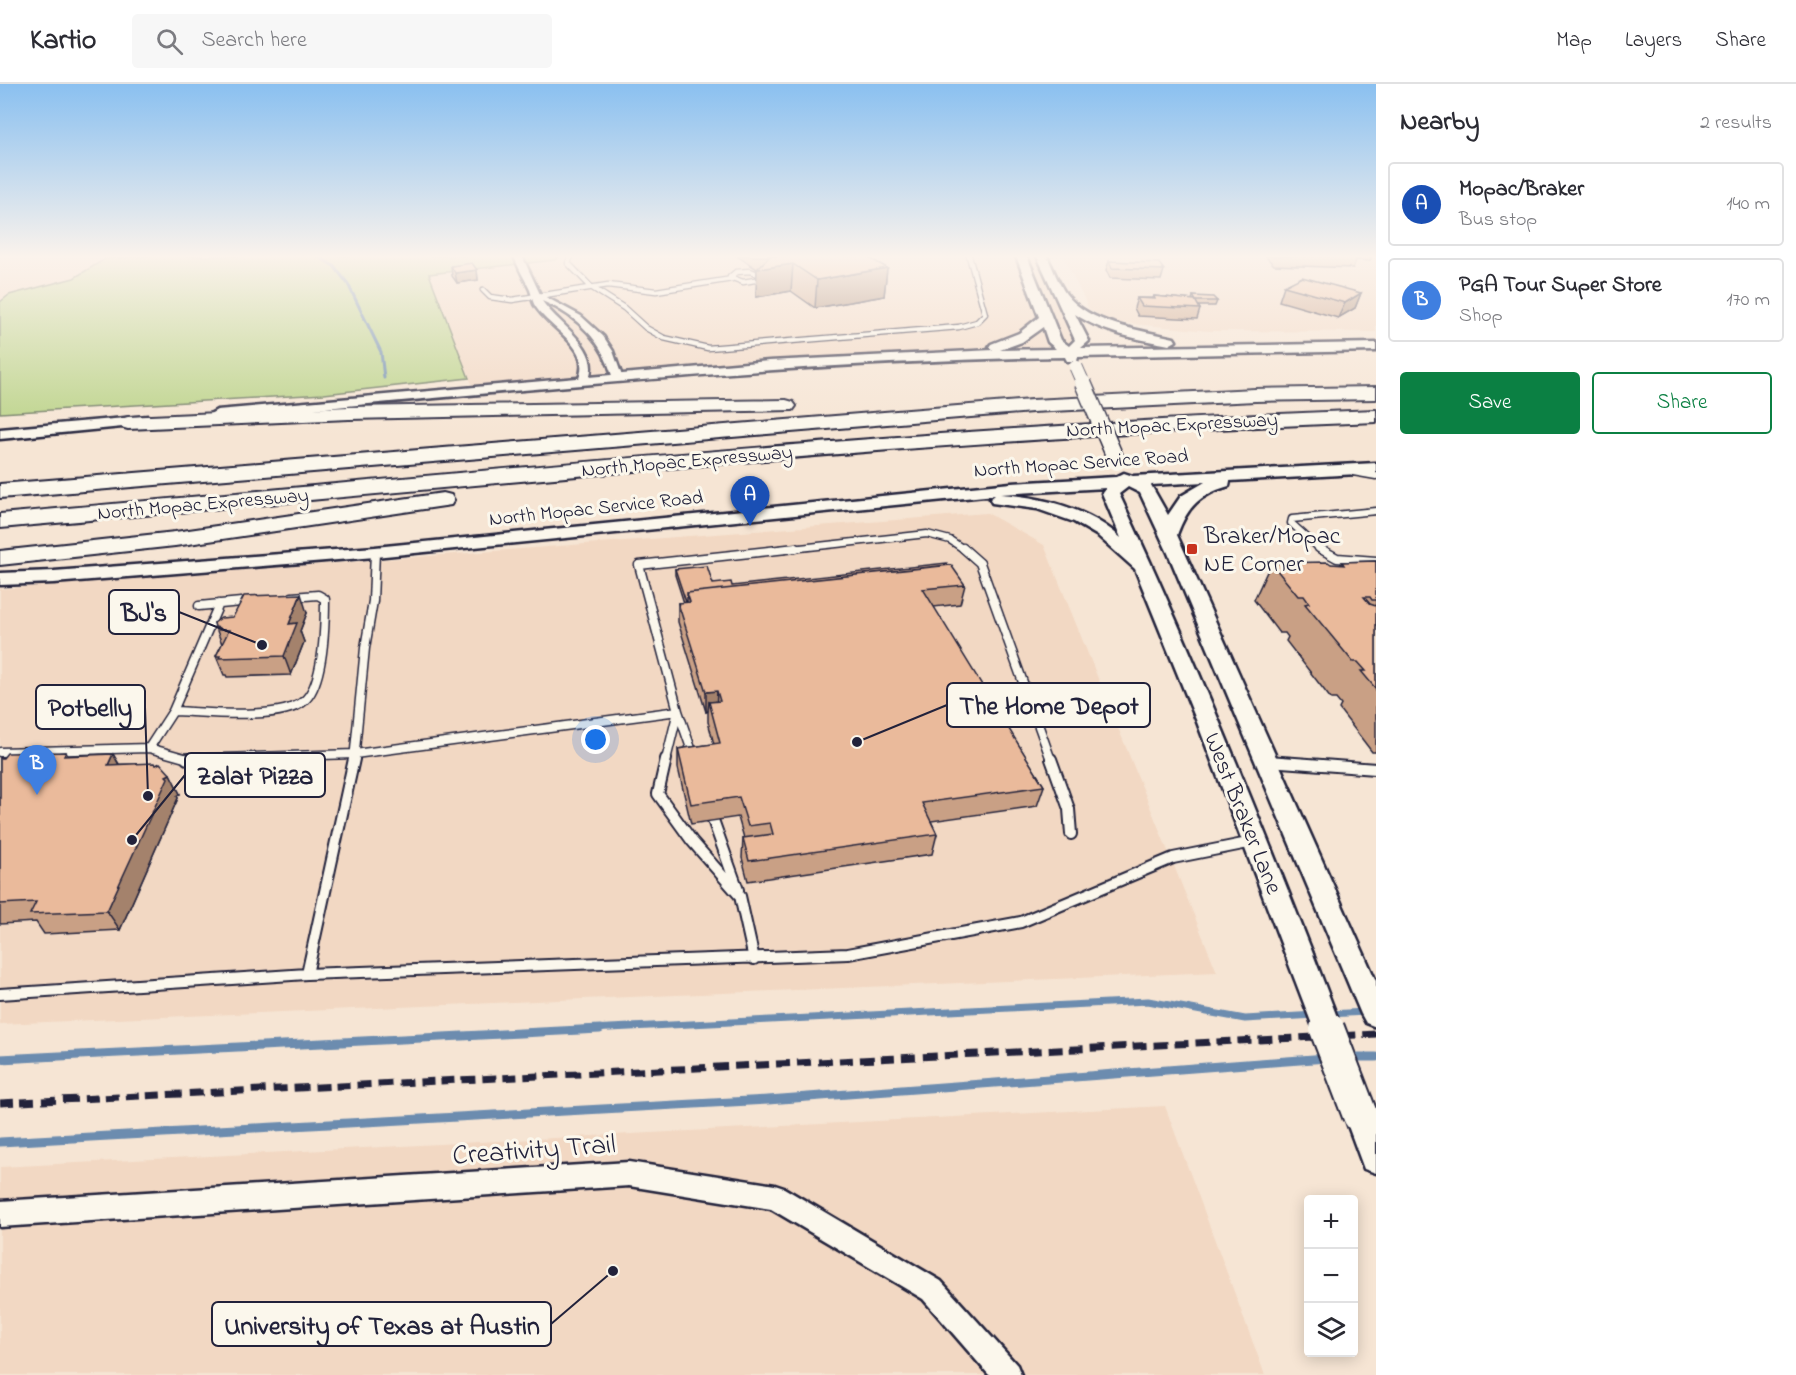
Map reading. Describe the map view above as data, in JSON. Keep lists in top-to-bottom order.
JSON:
{
  "streets": {
    "highway": ["North Mopac Expressway"],
    "main road": ["North Mopac Service Road", "West Braker Lane"],
    "street": ["Creativity Trail"]
  },
  "crossings": [
    ["North Mopac Service Road", "West Braker Lane"]
  ],
  "places": {
    "transit": ["Braker/Mopac NE Corner"],
    "other": [
      "BJ's",
      "The Home Depot",
      "Potbelly",
      "Zalat Pizza",
      "University of Texas at Austin"
    ]
  },
  "page": {
    "header": "Kartio",
    "search": "Search here",
    "nav": ["Map", "Layers", "Share"],
    "heading": ["Nearby", "2 results"],
    "list": [
      {
        "mark": "A",
        "name": "Mopac/Braker",
        "note": "Bus stop",
        "value": "140 m"
      },
      {
        "mark": "B",
        "name": "PGA Tour Super Store",
        "note": "Shop",
        "value": "170 m"
      }
    ],
    "buttons": ["Save", "Share"],
    "pins": ["A", "B"],
    "map_buttons": ["+", "−"]
  }
}
